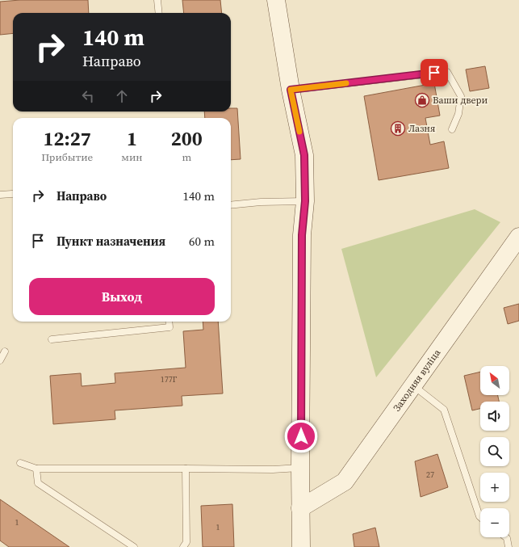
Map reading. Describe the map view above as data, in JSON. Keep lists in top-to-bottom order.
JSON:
{
  "streets": {
    "street": ["Заходняя вуліца"]
  },
  "places": {
    "shop": ["Ваши двери"],
    "building": ["Лазня"]
  },
  "house_numbers": [
    "177Г",
    "27",
    "1",
    "1"
  ],
  "north": "top left",
  "page": {
    "turn": ["140 m", "Направо"],
    "eta": [
      "12:27",
      "Прибытие",
      "1",
      "мин",
      "200",
      "m"
    ],
    "list": [
      {
        "name": "Направо",
        "value": "140 m"
      },
      {
        "name": "Пункт назначения",
        "value": "60 m"
      }
    ],
    "buttons": "Выход",
    "map_buttons": ["+", "−"]
  }
}
